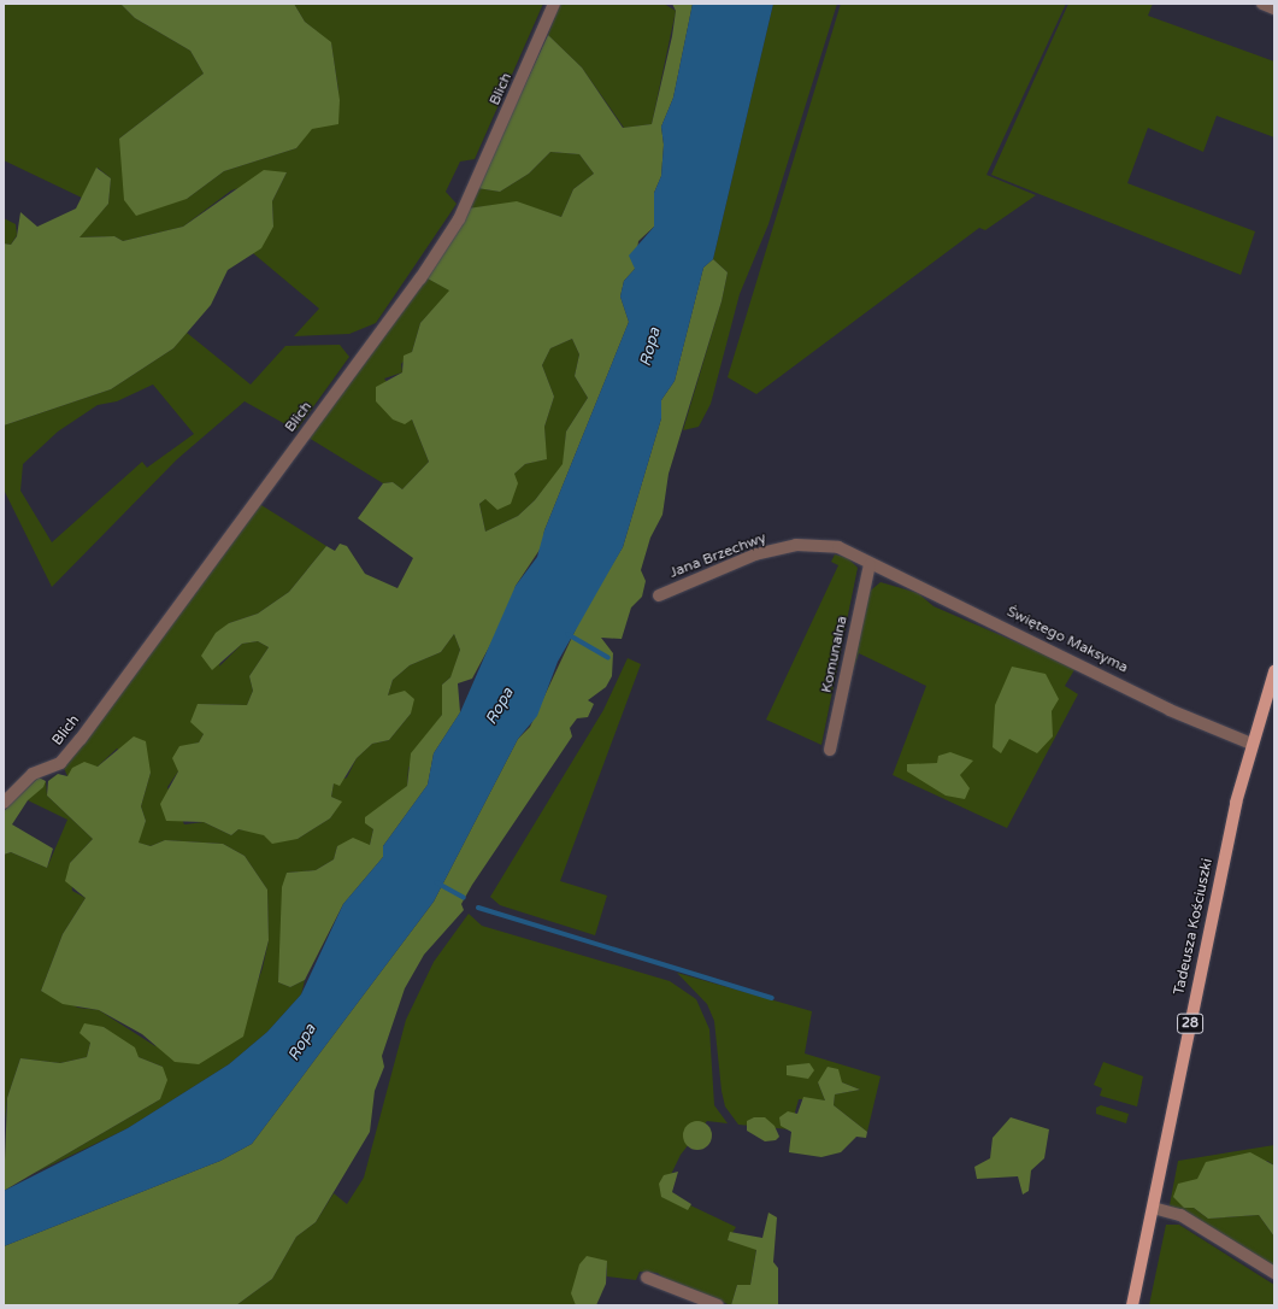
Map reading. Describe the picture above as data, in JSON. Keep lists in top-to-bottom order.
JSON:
{
  "streets": {
    "main road": ["Tadeusza Kościuszki", "28"],
    "street": [
      "Blich",
      "Jana Brzechwy",
      "Świętego Maksyma",
      "Komunalna"
    ]
  },
  "crossings": [
    ["Jana Brzechwy", "Świętego Maksyma"],
    ["Jana Brzechwy", "Komunalna"],
    ["Świętego Maksyma", "Komunalna"],
    ["Świętego Maksyma", "Tadeusza Kościuszki"]
  ],
  "water": ["Ropa"]
}
